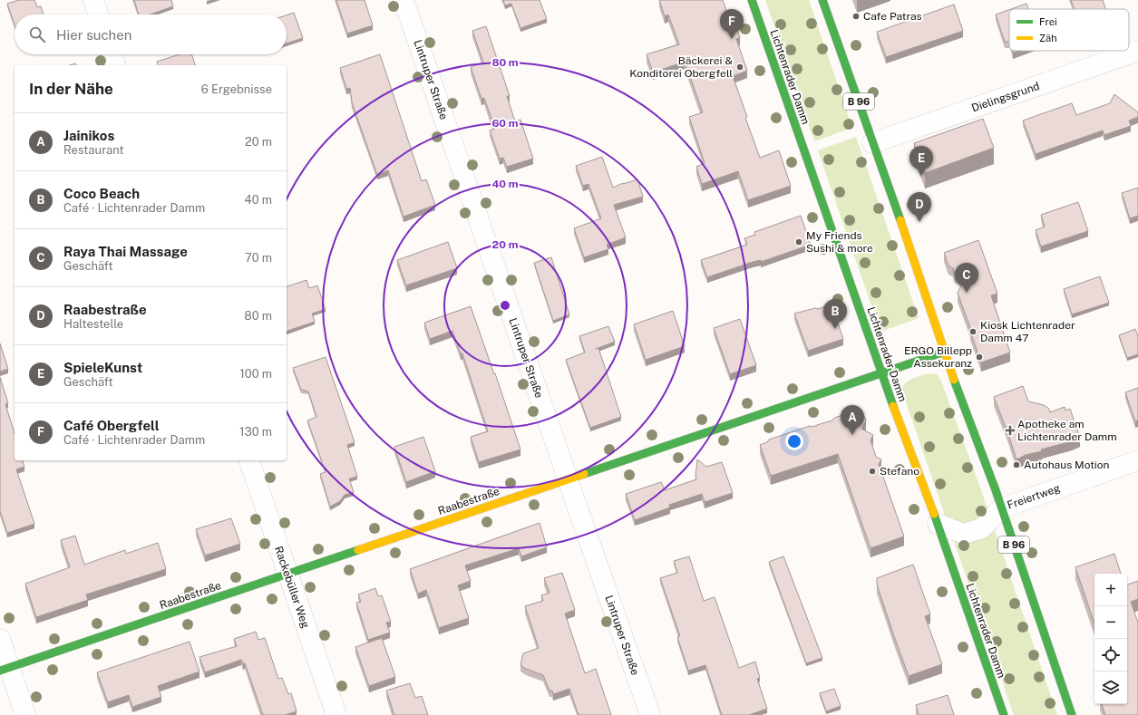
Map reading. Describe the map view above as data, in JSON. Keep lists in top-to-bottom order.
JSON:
{
  "streets": {
    "main road": ["Lichtenrader Damm", "B 96", "Raabestraße"],
    "street": [
      "Lintruper Straße",
      "Dielingsgrund",
      "Freiertweg",
      "Rackebüller Weg"
    ]
  },
  "crossings": [
    ["Lichtenrader Damm", "Freiertweg"],
    ["Lichtenrader Damm", "Raabestraße"],
    ["Lintruper Straße", "Raabestraße"],
    ["Dielingsgrund", "B 96"],
    ["B 96", "Freiertweg"],
    ["B 96", "Raabestraße"],
    ["Raabestraße", "Rackebüller Weg"]
  ],
  "places": {
    "other": [
      "Cafe Patras",
      "Bäckerei & Konditorei Obergfell",
      "My Friends Sushi & more",
      "Kiosk Lichtenrader Damm 47",
      "ERGO Billepp Assekuranz",
      "Autohaus Motion",
      "Stefano"
    ],
    "health": ["Apotheke am Lichtenrader Damm"]
  },
  "legend": ["Frei", "Zäh"],
  "page": {
    "pins": [
      "F",
      "E",
      "D",
      "C",
      "B",
      "A"
    ],
    "search": "Hier suchen",
    "heading": ["In der Nähe", "6 Ergebnisse"],
    "list": [
      {
        "mark": "A",
        "name": "Jainikos",
        "note": "Restaurant",
        "value": "20 m"
      },
      {
        "mark": "B",
        "name": "Coco Beach",
        "note": "Café · Lichtenrader Damm",
        "value": "40 m"
      },
      {
        "mark": "C",
        "name": "Raya Thai Massage",
        "note": "Geschäft",
        "value": "70 m"
      },
      {
        "mark": "D",
        "name": "Raabestraße",
        "note": "Haltestelle",
        "value": "80 m"
      },
      {
        "mark": "E",
        "name": "SpieleKunst",
        "note": "Geschäft",
        "value": "100 m"
      },
      {
        "mark": "F",
        "name": "Café Obergfell",
        "note": "Café · Lichtenrader Damm",
        "value": "130 m"
      }
    ],
    "map_buttons": ["+", "−"]
  },
  "rings": [
    "80 m",
    "60 m",
    "40 m",
    "20 m"
  ]
}
